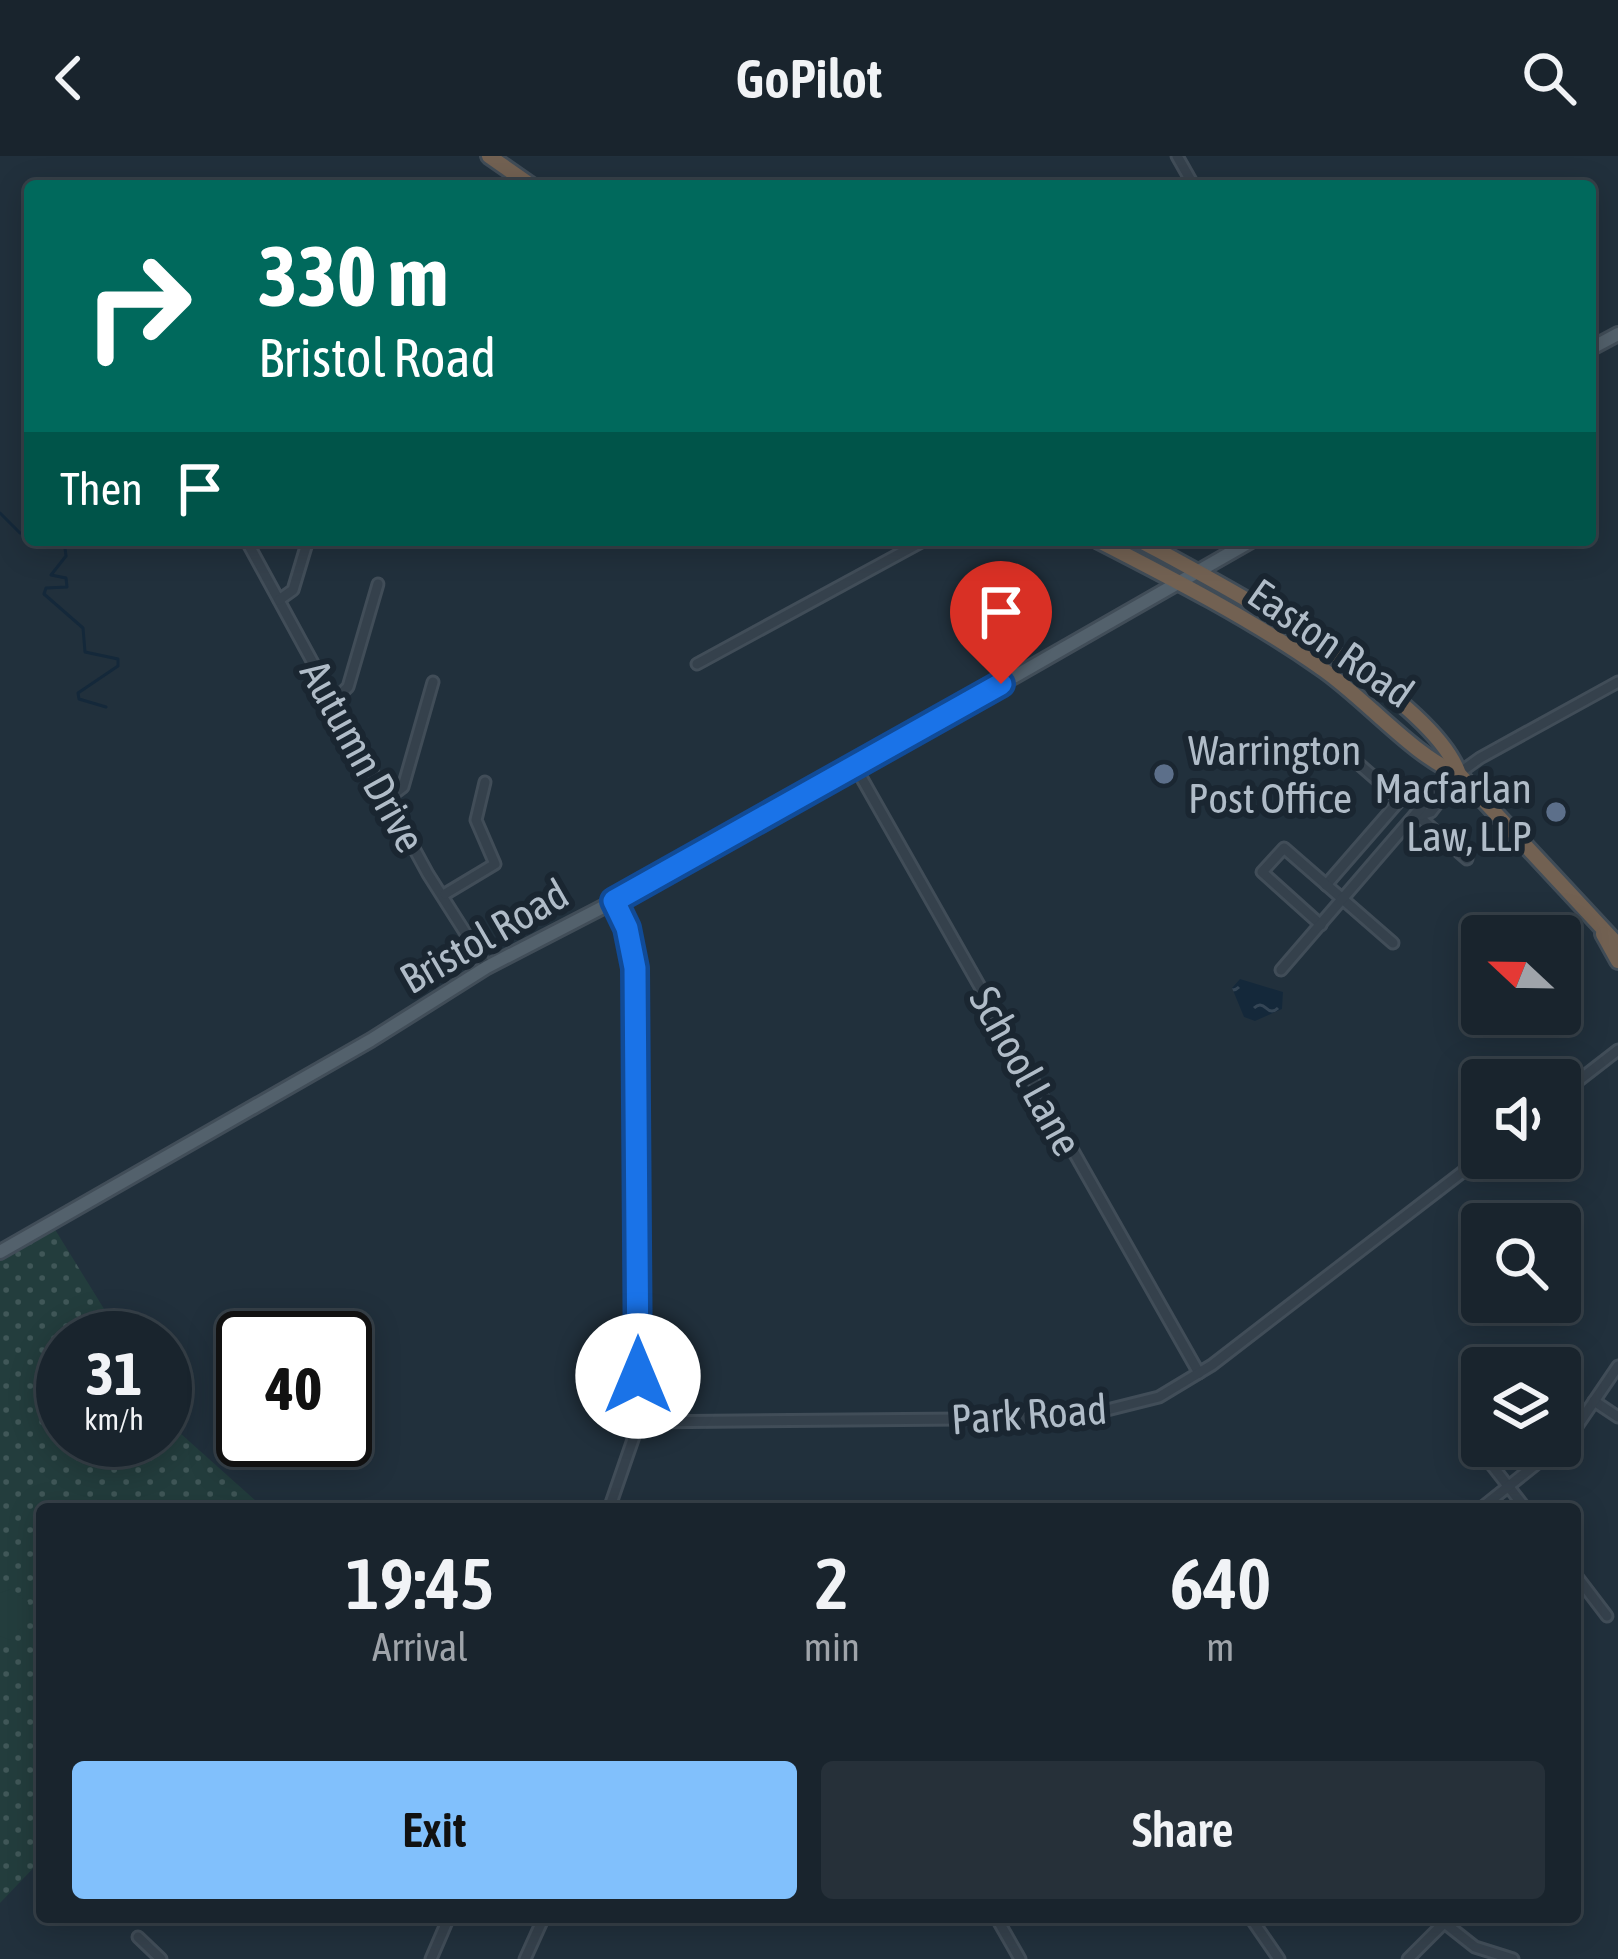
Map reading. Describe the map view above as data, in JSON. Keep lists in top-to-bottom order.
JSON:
{
  "streets": {
    "highway": ["Easton Road"],
    "main road": ["Bristol Road"],
    "street": ["Autumn Drive", "School Lane", "Park Road"]
  },
  "crossings": [
    ["Easton Road", "Bristol Road"],
    ["Autumn Drive", "Bristol Road"],
    ["Bristol Road", "School Lane"],
    ["School Lane", "Park Road"]
  ],
  "places": ["Warrington Post Office", "Macfarlan Law, LLP"],
  "north": "left",
  "page": {
    "header": "GoPilot",
    "turn": ["330 m", "Bristol Road"],
    "then": "Then",
    "speed": "31 km/h",
    "limit": "40",
    "eta": [
      "19:45",
      "Arrival",
      "2",
      "min",
      "640",
      "m"
    ],
    "buttons": ["Exit", "Share"]
  }
}
